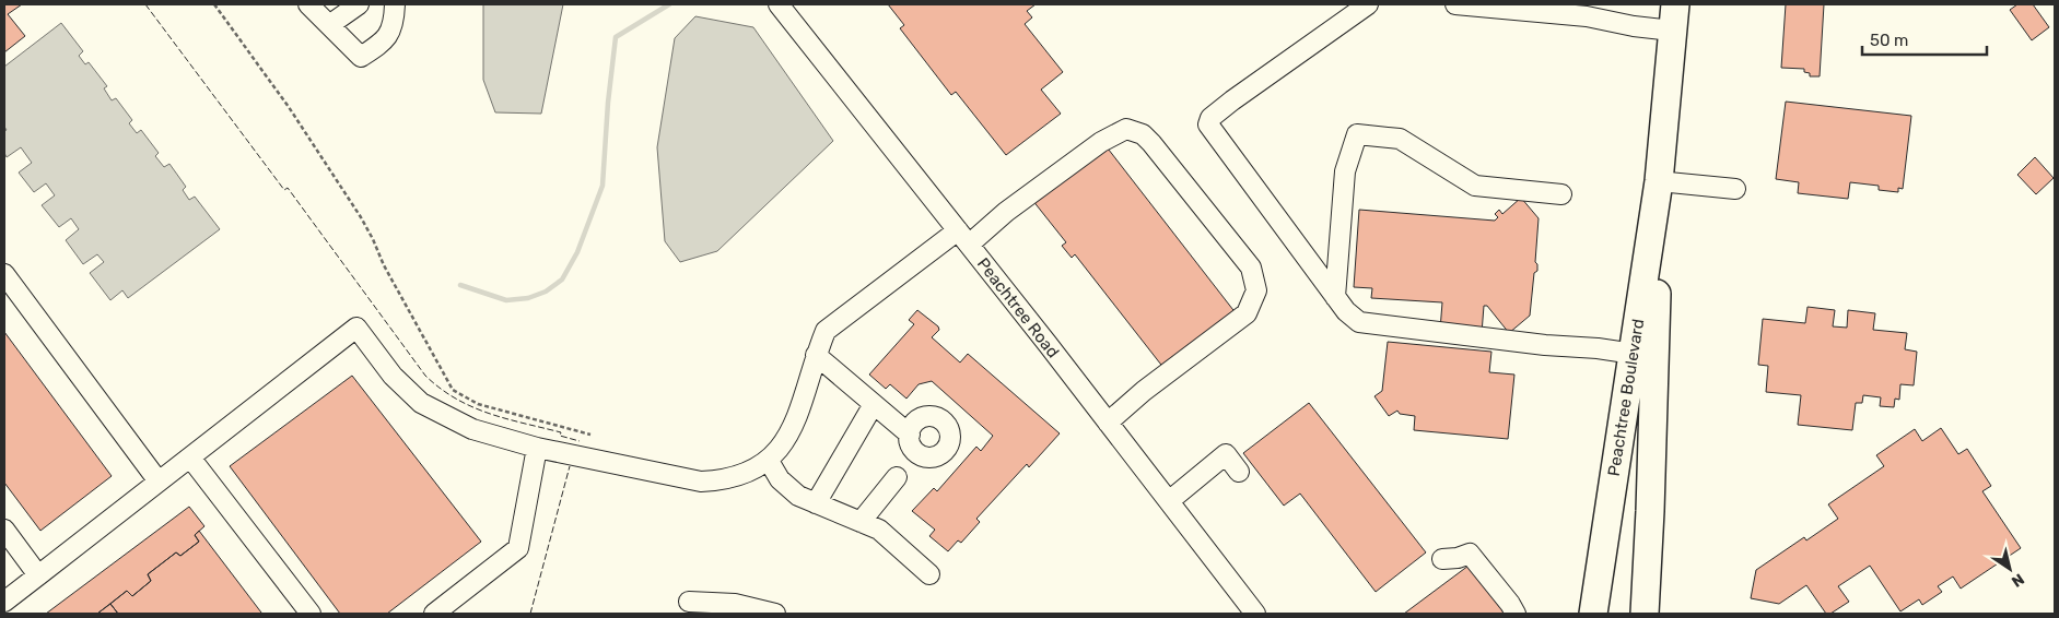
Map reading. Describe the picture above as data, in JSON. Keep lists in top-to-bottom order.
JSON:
{
  "streets": {
    "highway": ["Peachtree Boulevard"],
    "street": ["Peachtree Road"]
  },
  "scale_bar": "50 m",
  "north": "bottom right"
}
